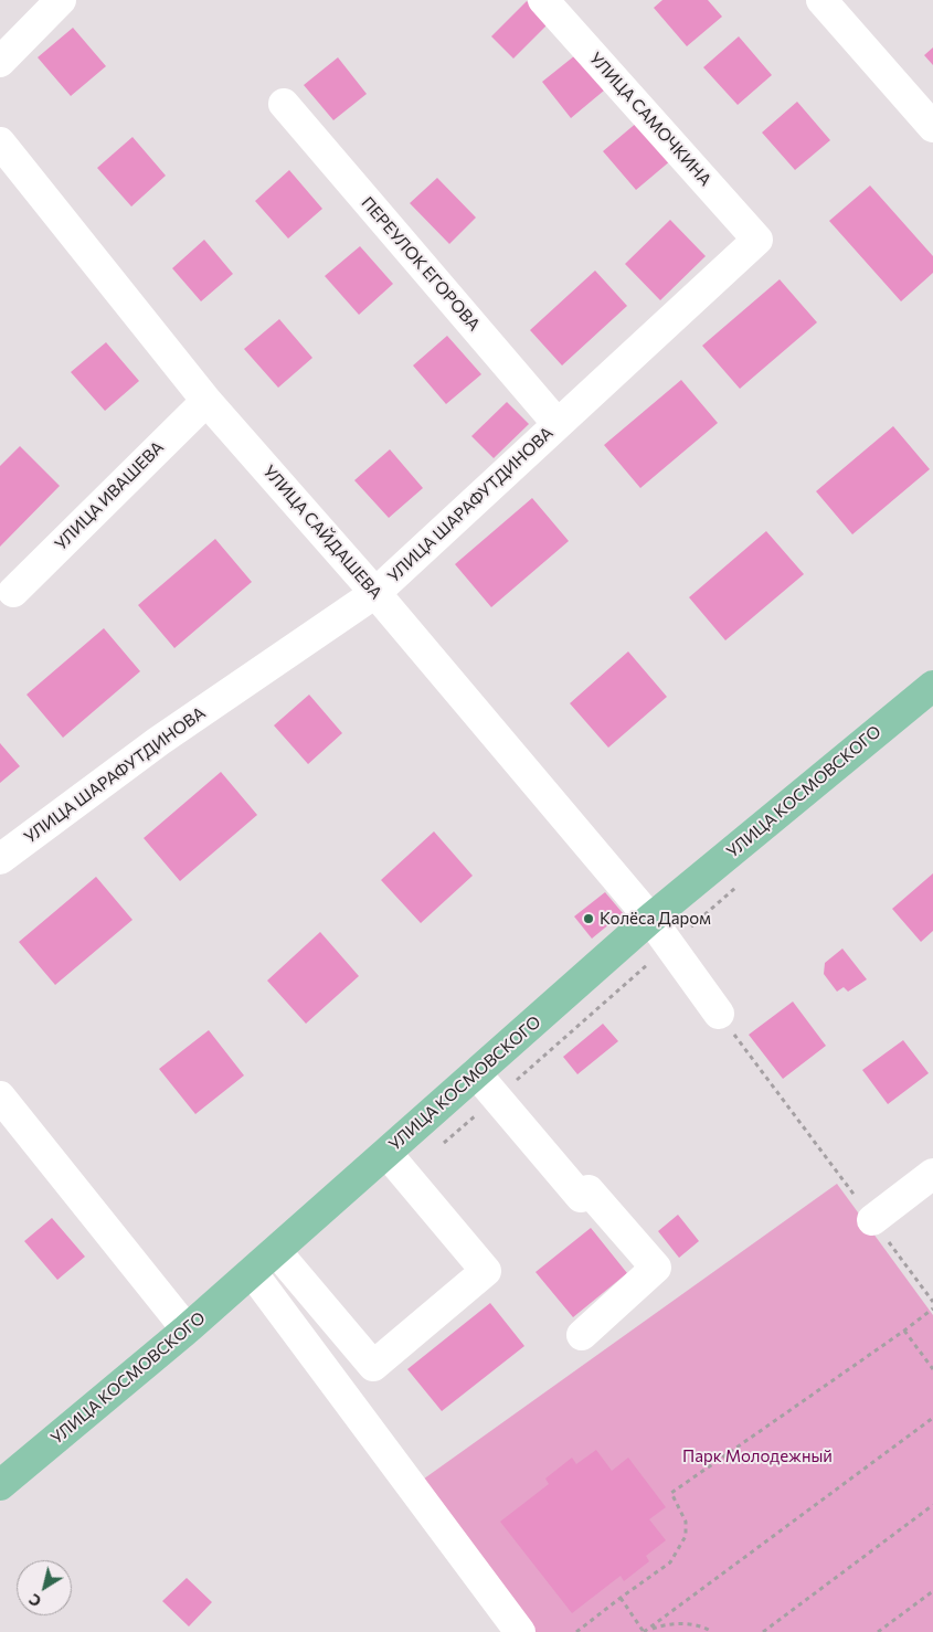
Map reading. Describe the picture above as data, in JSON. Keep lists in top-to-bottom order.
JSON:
{
  "streets": {
    "main road": ["УЛИЦА КОСМОВСКОГО"],
    "street": [
      "УЛИЦА САМОЧКИНА",
      "ПЕРЕУЛОК ЕГОРОВА",
      "УЛИЦА ИВАШЕВА",
      "УЛИЦА ШАРАФУТДИНОВА",
      "УЛИЦА САЙДАШЕВА"
    ]
  },
  "crossings": [
    ["УЛИЦА САМОЧКИНА", "УЛИЦА ШАРАФУТДИНОВА"],
    ["ПЕРЕУЛОК ЕГОРОВА", "УЛИЦА ШАРАФУТДИНОВА"],
    ["УЛИЦА ИВАШЕВА", "УЛИЦА САЙДАШЕВА"],
    ["УЛИЦА ШАРАФУТДИНОВА", "УЛИЦА САЙДАШЕВА"],
    ["УЛИЦА САЙДАШЕВА", "УЛИЦА КОСМОВСКОГО"]
  ],
  "parks": ["Парк Молодежный"],
  "places": ["Колёса Даром"],
  "north": "bottom left"
}
